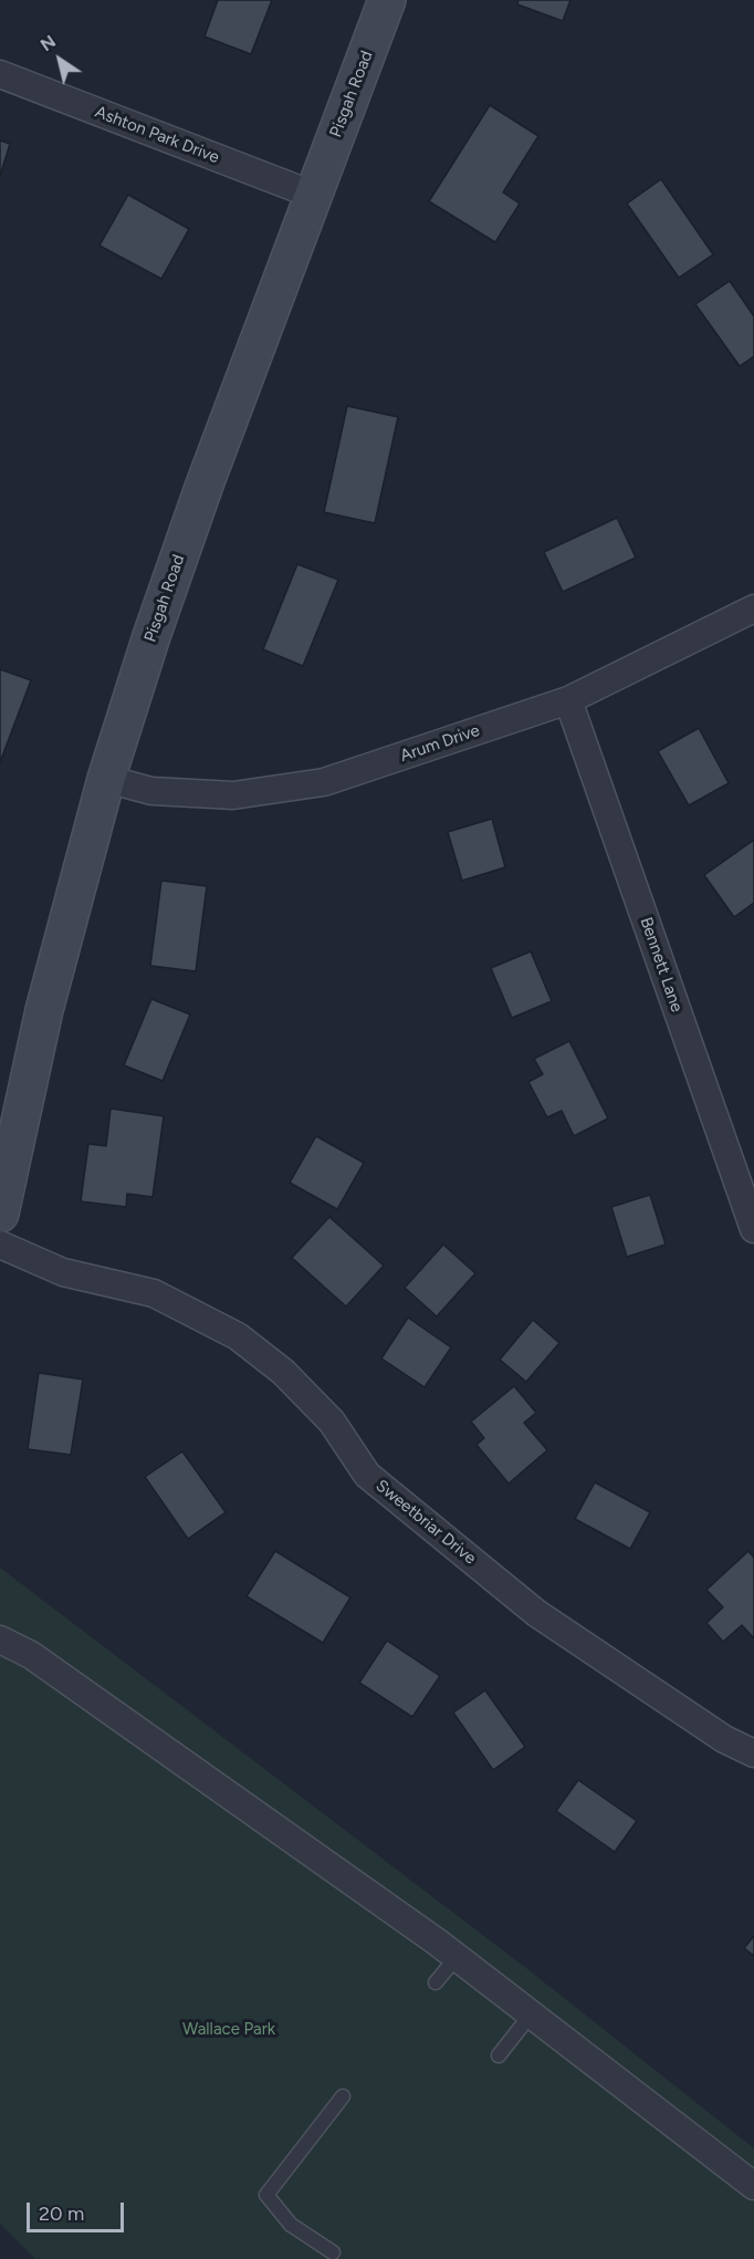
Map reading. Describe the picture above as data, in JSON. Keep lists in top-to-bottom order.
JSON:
{
  "streets": {
    "street": [
      "Pisgah Road",
      "Ashton Park Drive",
      "Arum Drive",
      "Bennett Lane",
      "Sweetbriar Drive"
    ]
  },
  "crossings": [
    ["Pisgah Road", "Ashton Park Drive"],
    ["Pisgah Road", "Arum Drive"],
    ["Arum Drive", "Bennett Lane"]
  ],
  "parks": ["Wallace Park"],
  "scale_bar": "20 m",
  "north": "top left"
}
